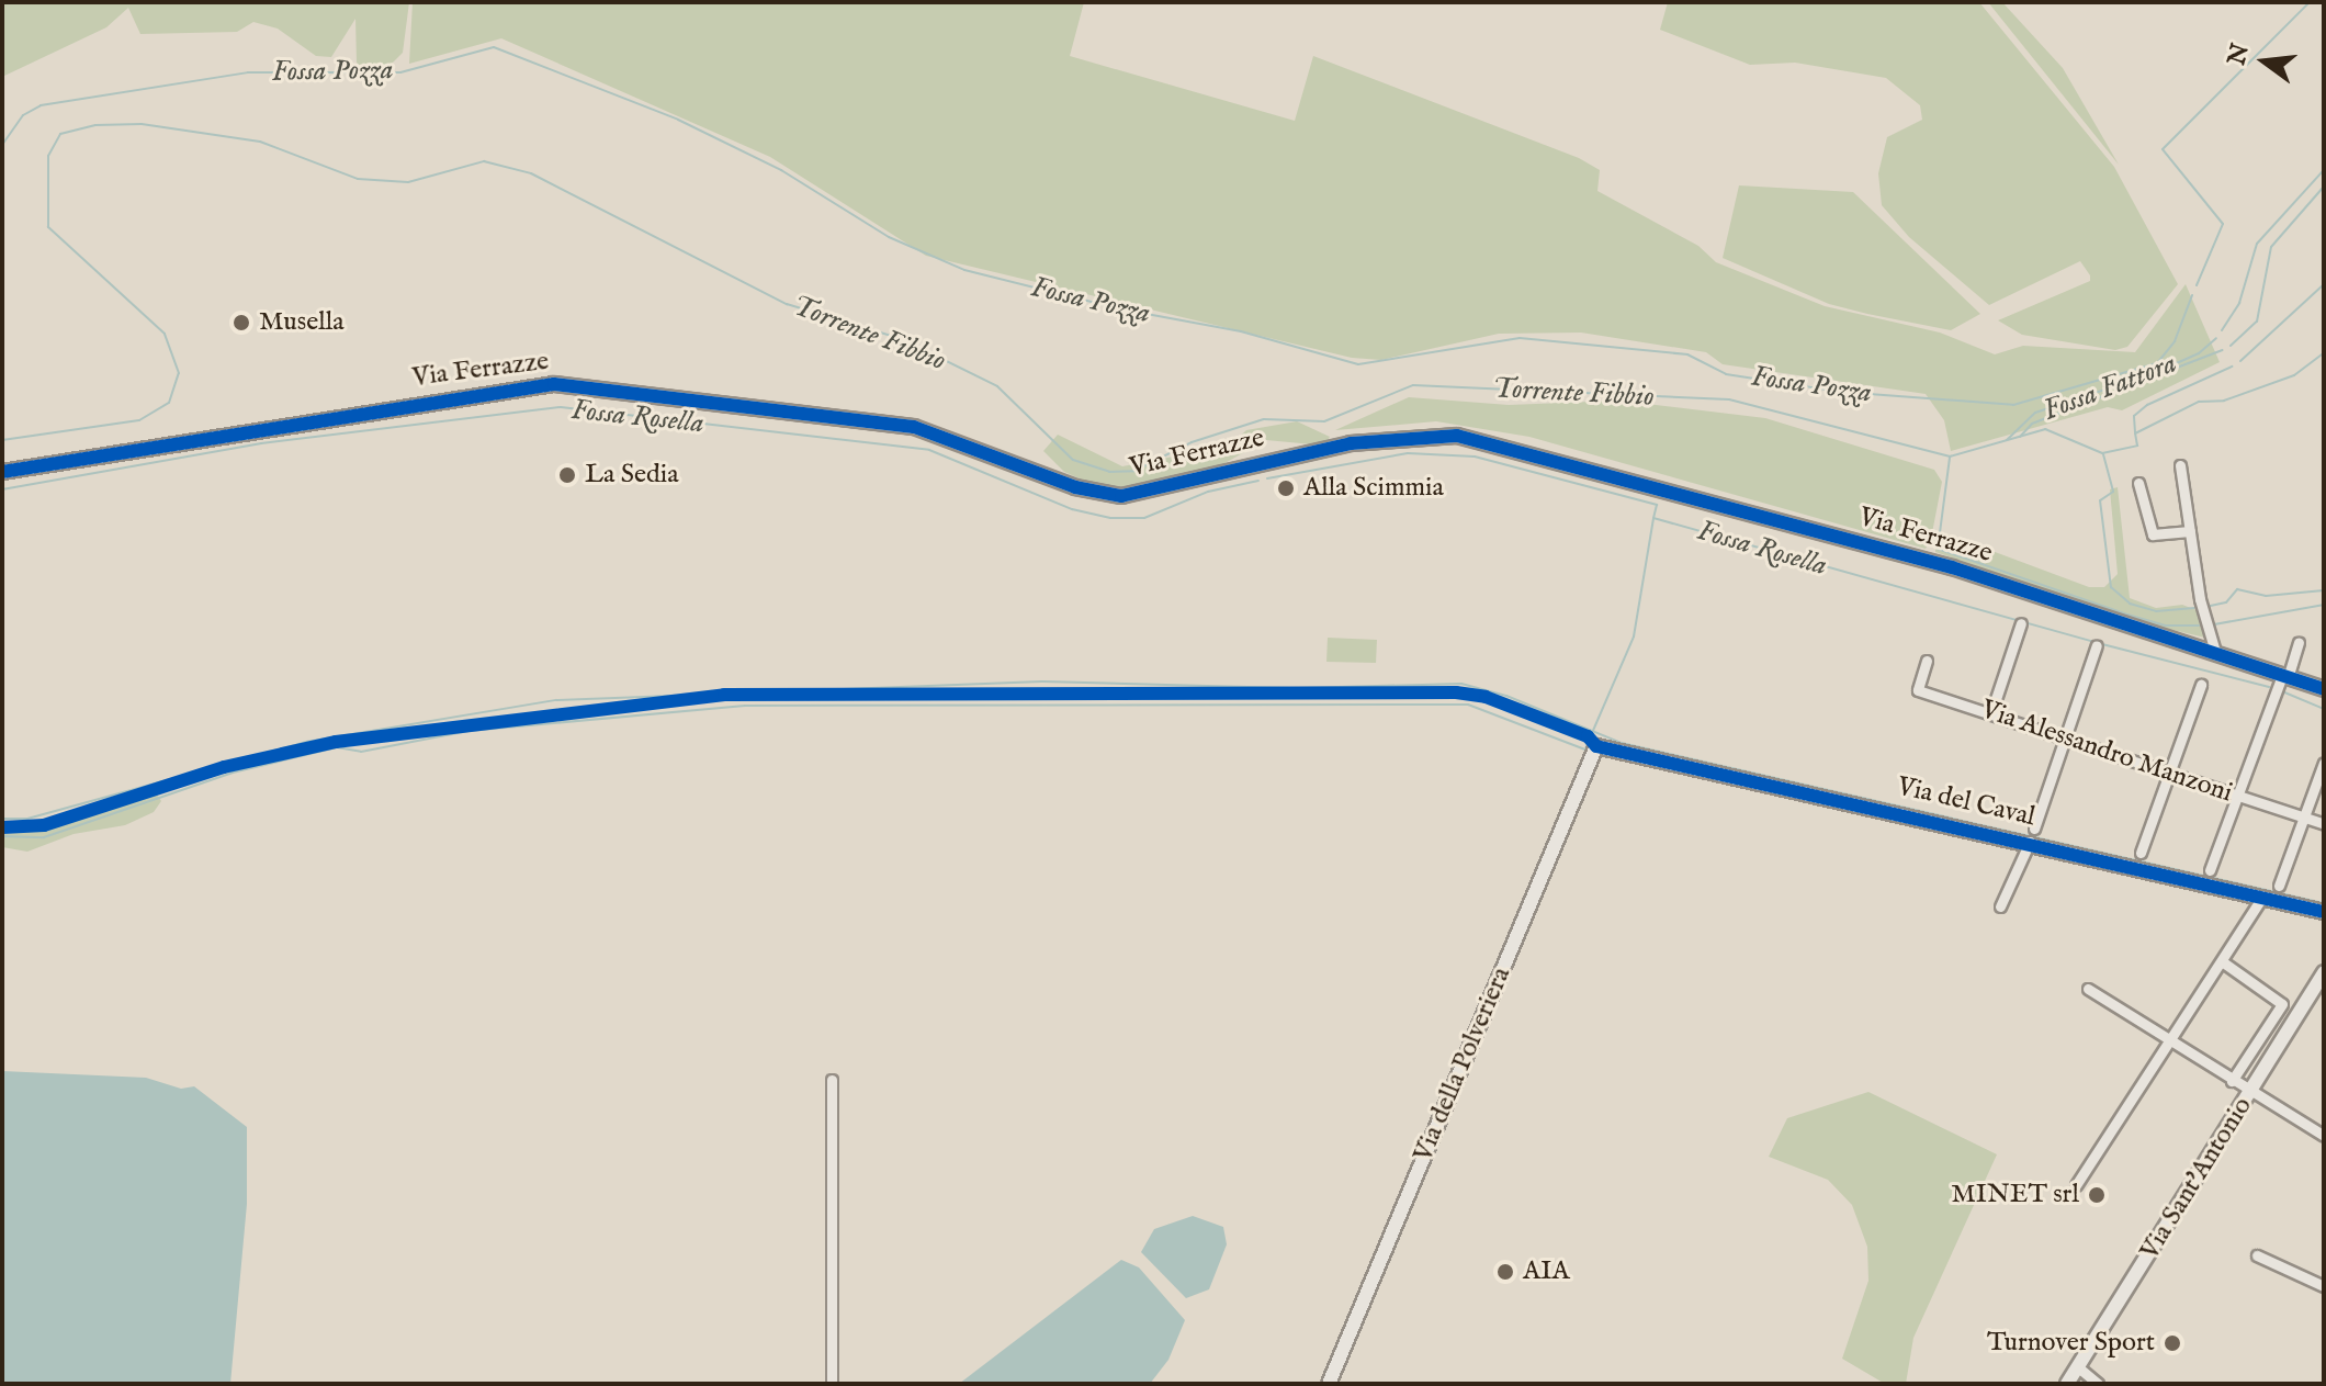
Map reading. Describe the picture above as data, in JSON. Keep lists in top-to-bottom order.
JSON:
{
  "streets": {
    "street": [
      "Via Ferrazze",
      "Via Alessandro Manzoni",
      "Via del Caval",
      "Via della Polveriera",
      "Via Sant'Antonio"
    ]
  },
  "crossings": [
    ["Via del Caval", "Via della Polveriera"]
  ],
  "water": [
    "Fossa Pozza",
    "Torrente Fibbio",
    "Fossa Fattora",
    "Fossa Rosella"
  ],
  "places": [
    "Musella",
    "La Sedia",
    "Alla Scimmia",
    "MINET srl",
    "AIA",
    "Turnover Sport"
  ],
  "north": "left"
}
